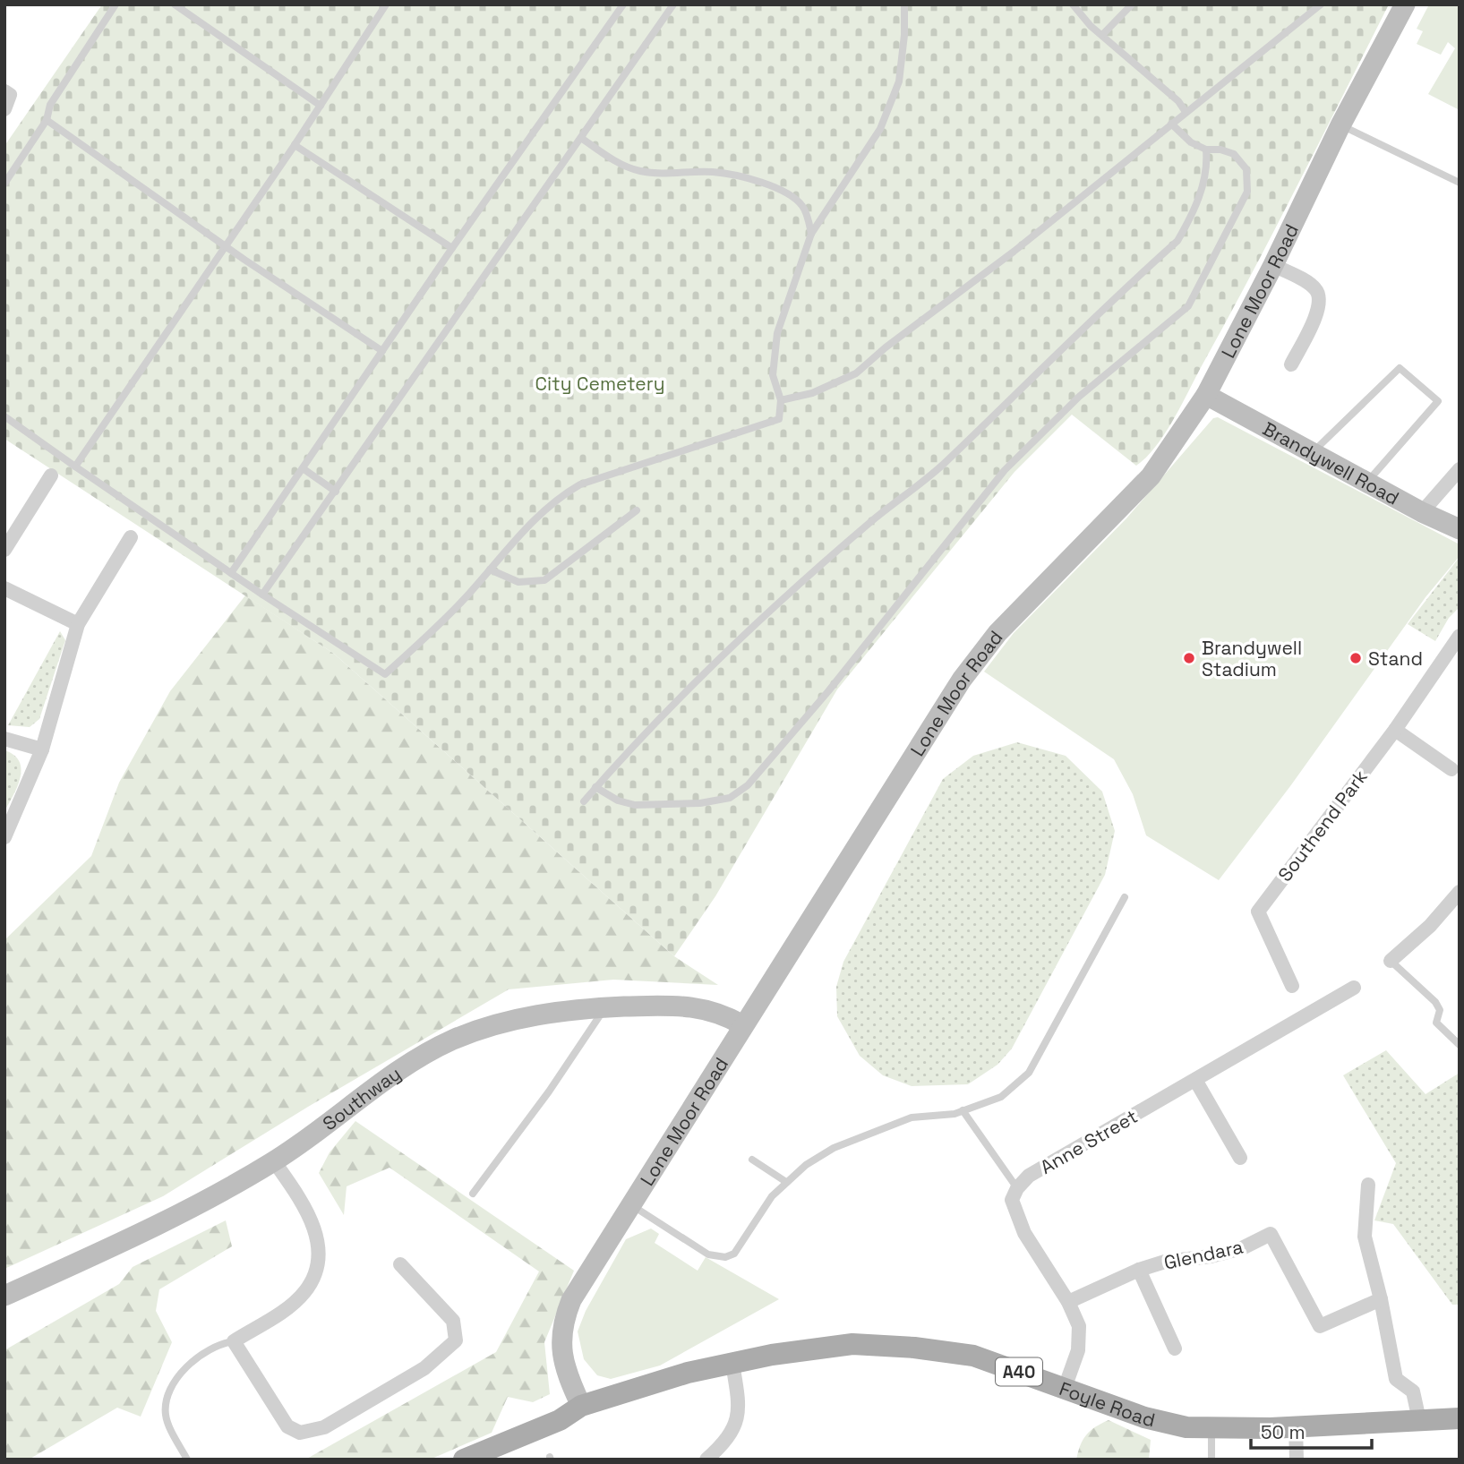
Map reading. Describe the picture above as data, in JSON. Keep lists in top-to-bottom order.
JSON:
{
  "streets": {
    "main road": [
      "Lone Moor Road",
      "Brandywell Road",
      "Southway",
      "A40",
      "Foyle Road"
    ],
    "street": ["Southend Park", "Anne Street", "Glendara"]
  },
  "crossings": [
    ["Lone Moor Road", "Brandywell Road"],
    ["Lone Moor Road", "Southway"],
    ["Lone Moor Road", "A40"],
    ["Lone Moor Road", "Foyle Road"],
    ["A40", "Foyle Road"]
  ],
  "parks": ["City Cemetery"],
  "places": ["Brandywell Stadium", "Stand"],
  "scale_bar": "50 m"
}
